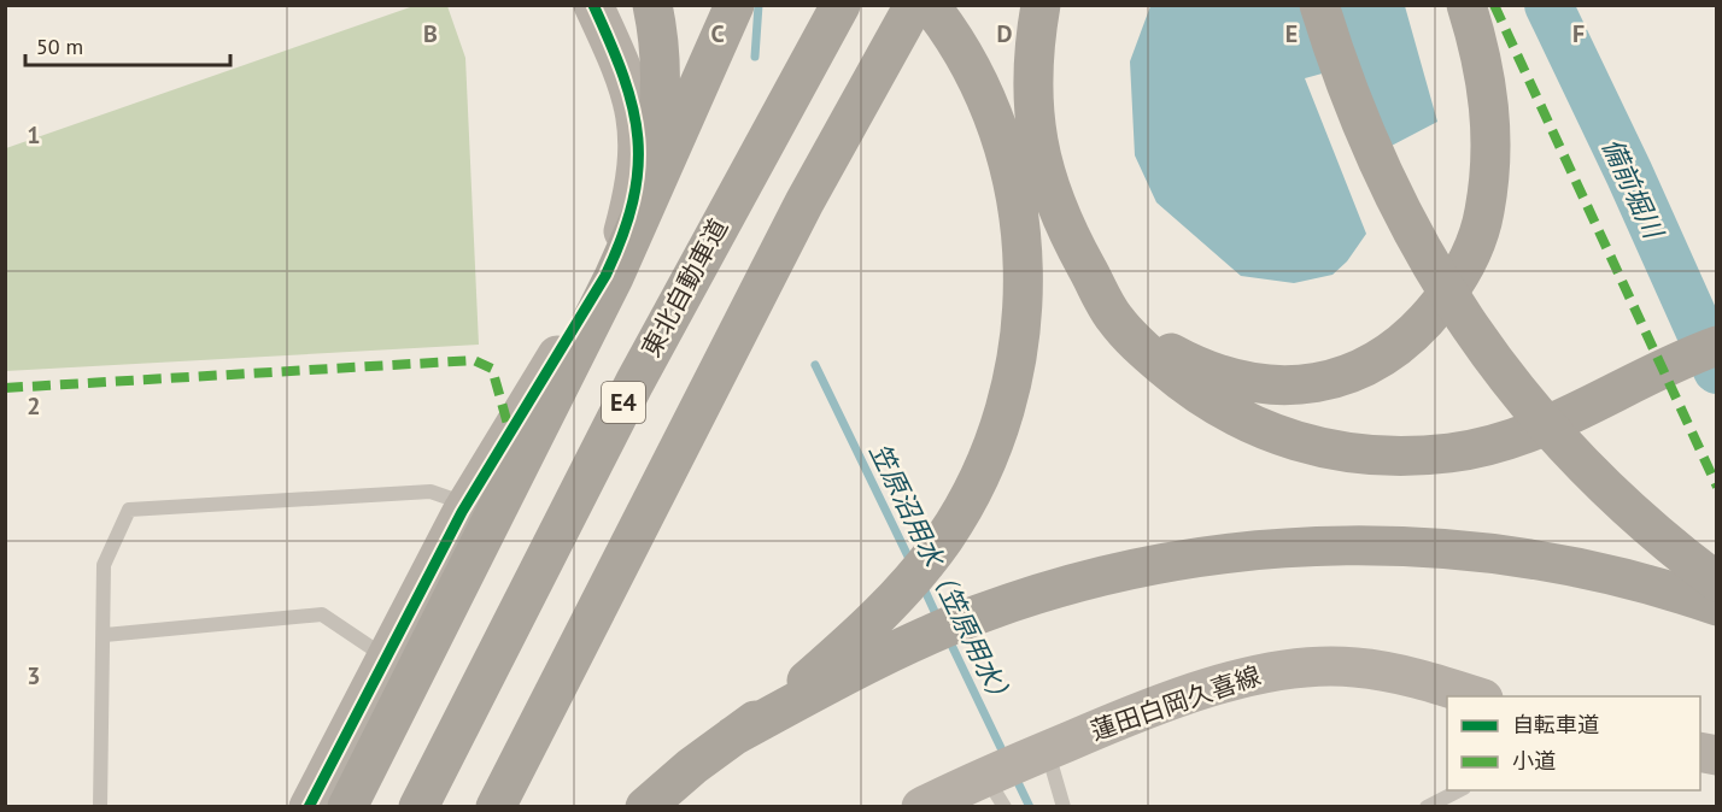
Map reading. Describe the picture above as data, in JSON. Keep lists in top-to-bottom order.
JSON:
{
  "streets": {
    "highway": ["東北自動車道", "E4"],
    "street": ["蓮田白岡久喜線"]
  },
  "water": ["備前堀川", "笠原沼用水（笠原用水）"],
  "legend": ["自転車道", "小道"],
  "scale_bar": "50 m",
  "grid": {
    "columns": [
      "B",
      "C",
      "D",
      "E",
      "F"
    ],
    "rows": ["1", "2", "3"]
  }
}
